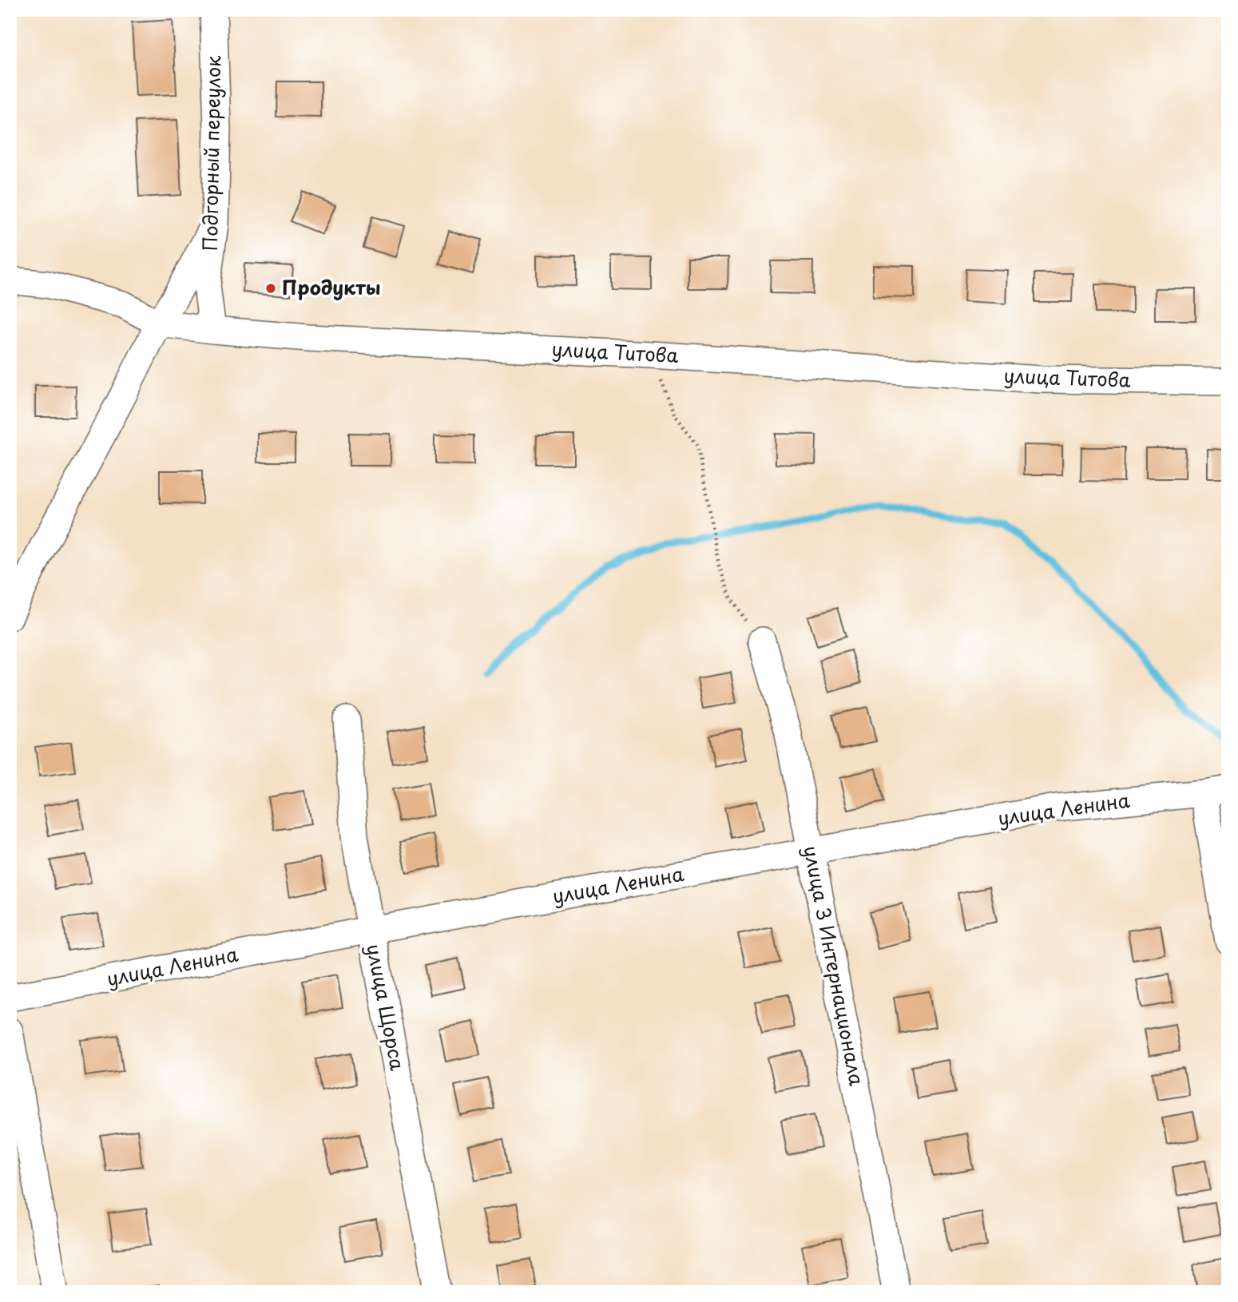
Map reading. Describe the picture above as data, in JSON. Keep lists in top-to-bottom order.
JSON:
{
  "streets": {
    "street": [
      "Подгорный переулок",
      "улица Титова",
      "улица Ленина",
      "улица 3 Интернационала",
      "улица Щорса"
    ]
  },
  "crossings": [
    ["Подгорный переулок", "улица Титова"],
    ["улица Ленина", "улица 3 Интернационала"],
    ["улица Ленина", "улица Щорса"]
  ],
  "places": ["Продукты"]
}
